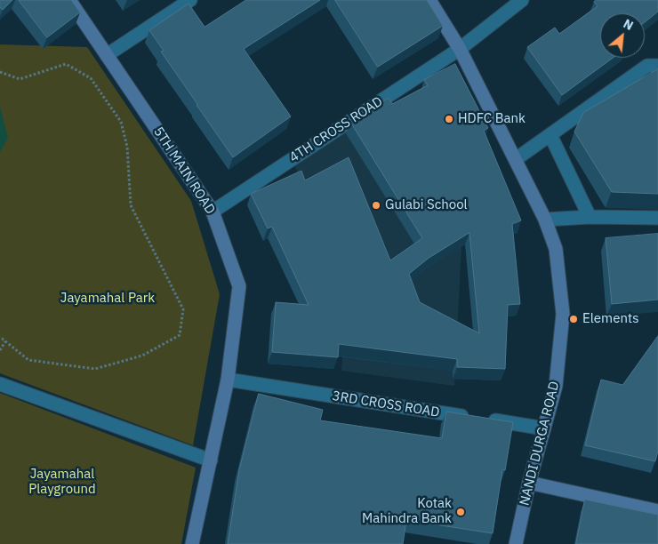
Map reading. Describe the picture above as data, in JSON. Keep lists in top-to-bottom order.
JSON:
{
  "streets": {
    "street": [
      "4TH CROSS ROAD",
      "5TH MAIN ROAD",
      "3RD CROSS ROAD",
      "NANDI DURGA ROAD"
    ]
  },
  "crossings": [
    ["4TH CROSS ROAD", "5TH MAIN ROAD"],
    ["4TH CROSS ROAD", "NANDI DURGA ROAD"],
    ["5TH MAIN ROAD", "3RD CROSS ROAD"],
    ["3RD CROSS ROAD", "NANDI DURGA ROAD"]
  ],
  "parks": ["Jayamahal Park", "Jayamahal Playground"],
  "places": [
    "HDFC Bank",
    "Gulabi School",
    "Elements",
    "Kotak Mahindra Bank"
  ],
  "north": "top right"
}
